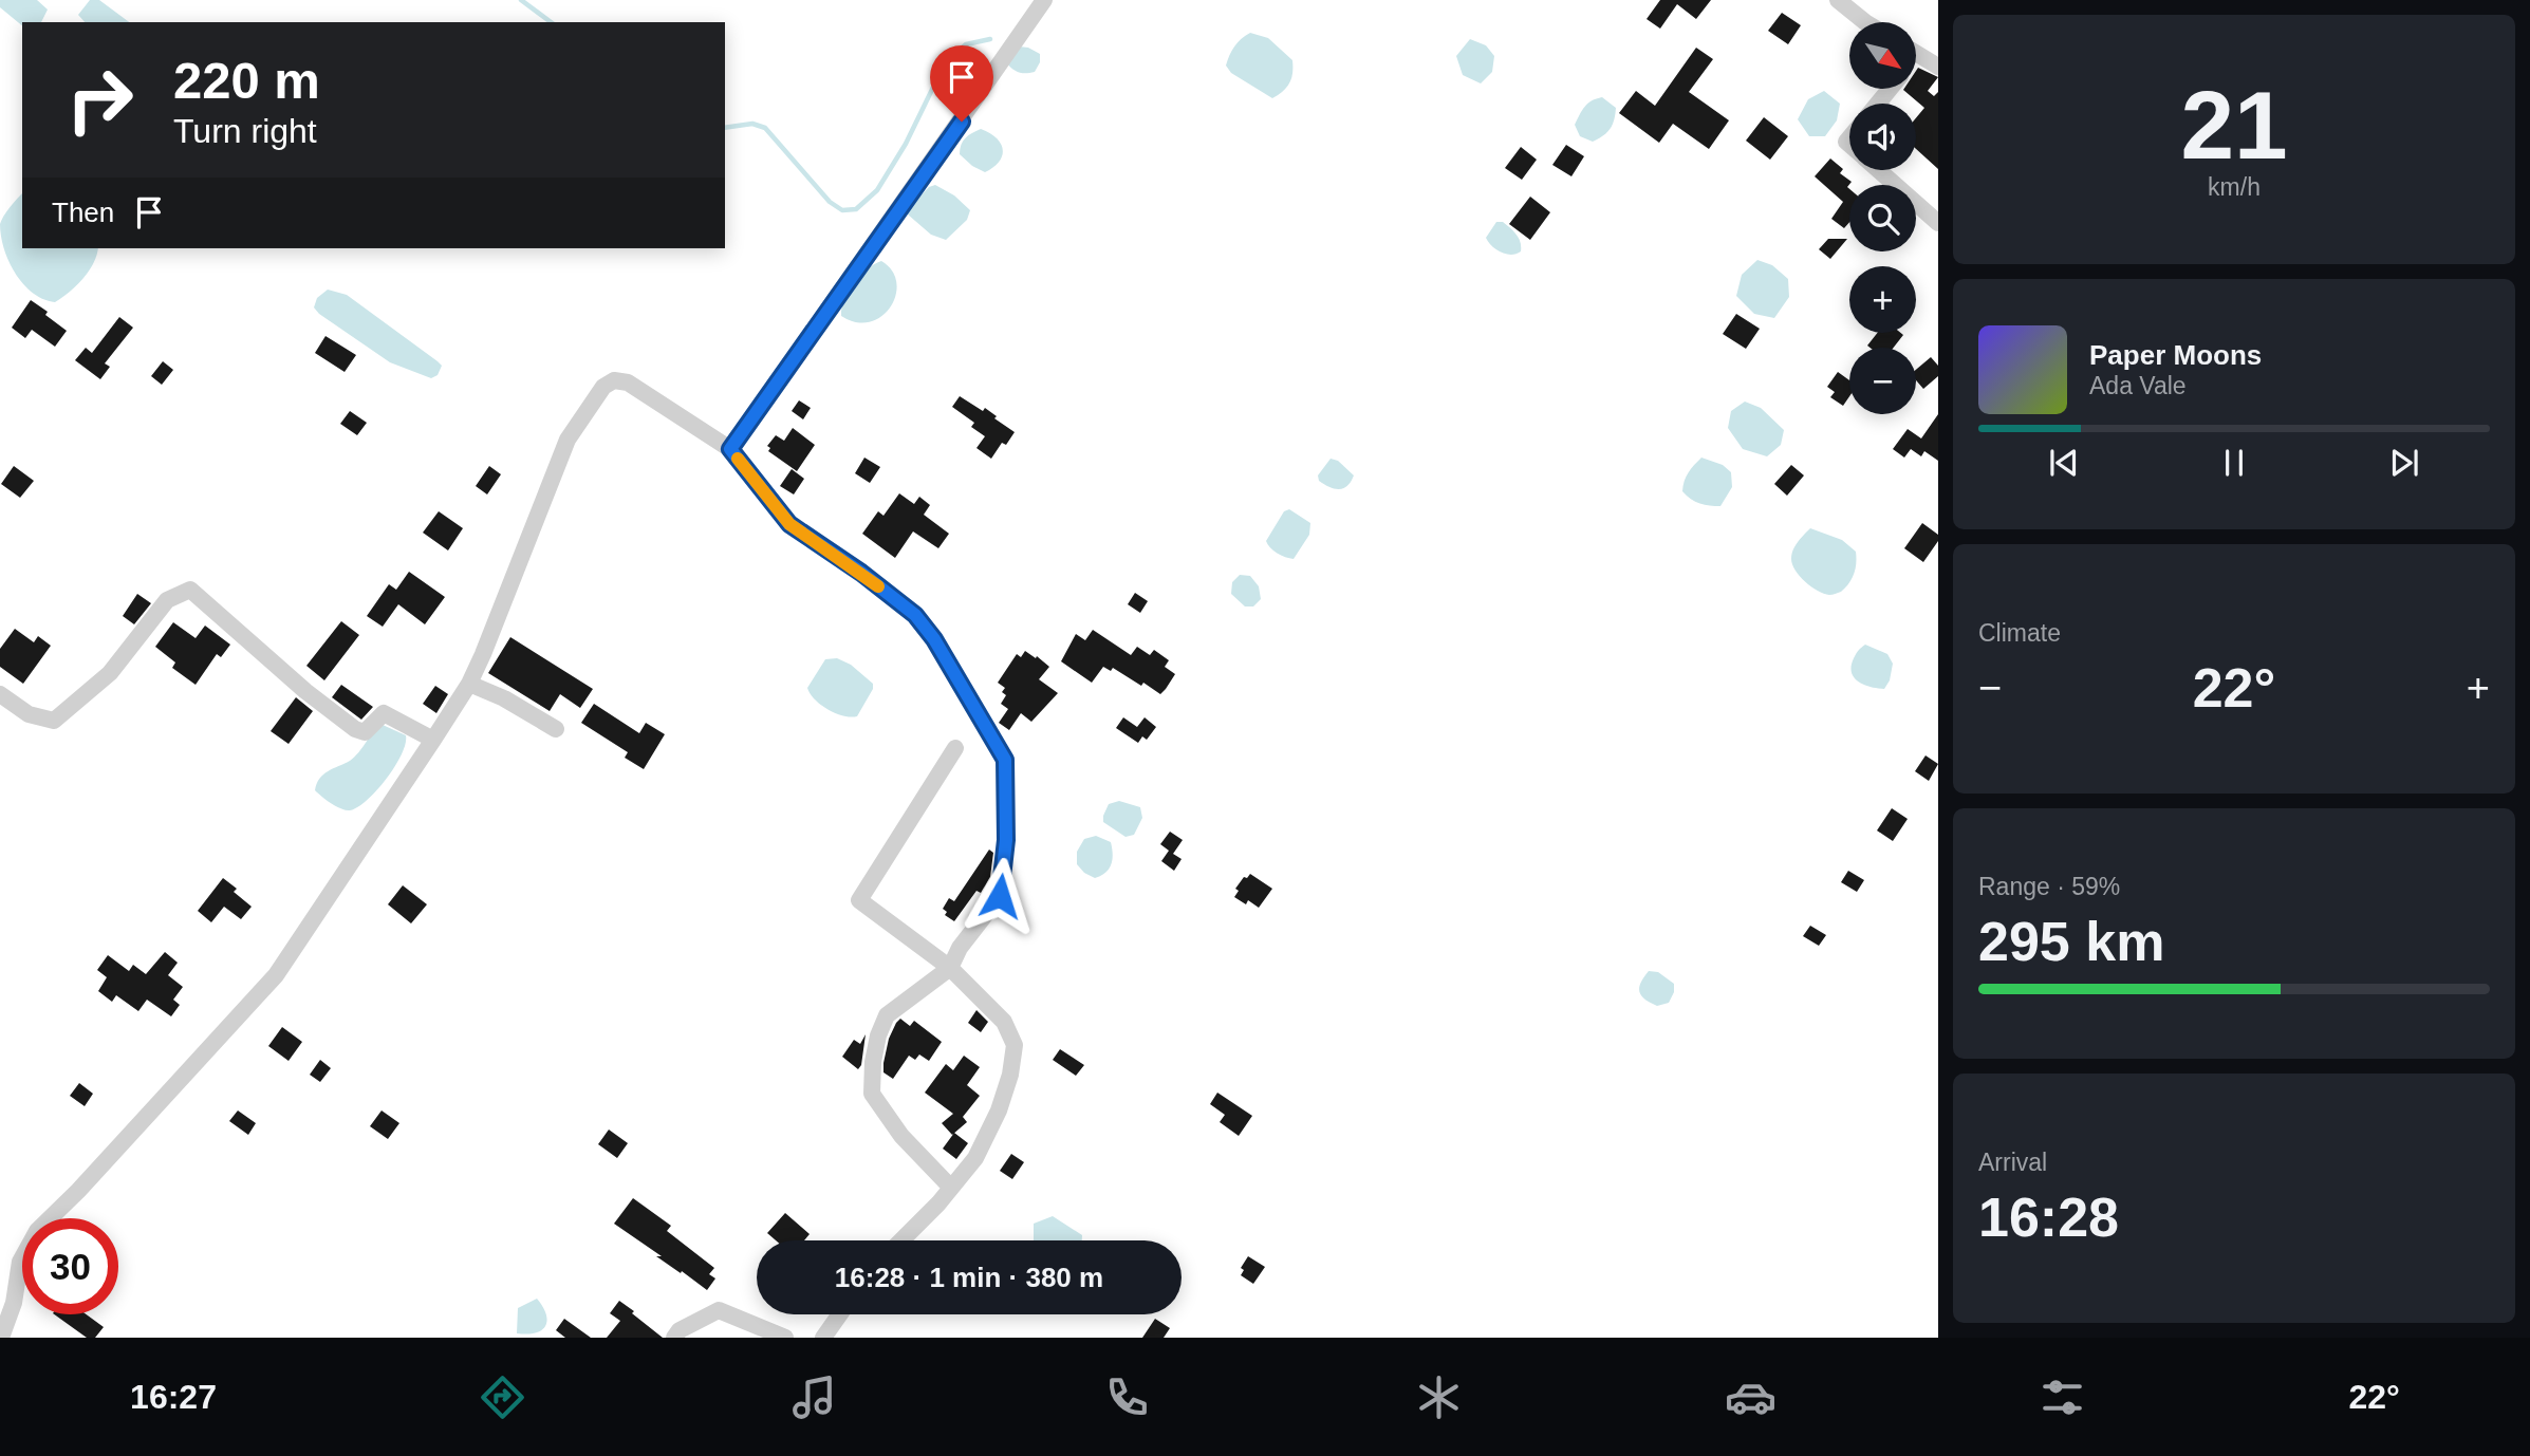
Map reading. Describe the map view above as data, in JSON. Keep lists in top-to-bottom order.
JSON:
{
  "north": "bottom right",
  "page": {
    "tile": [
      ["21", "km/h"],
      "Climate",
      ["Range · 59%", "295 km"],
      ["Arrival", "16:28"]
    ],
    "map_buttons": ["+", "−"],
    "turn": ["220 m", "Turn right"],
    "then": "Then",
    "song": ["Paper Moons", "Ada Vale"],
    "heat": ["−", "22°", "+"],
    "limit": "30",
    "trip": "16:28 · 1 min · 380 m",
    "tabs": ["16:27", "22°"]
  }
}
